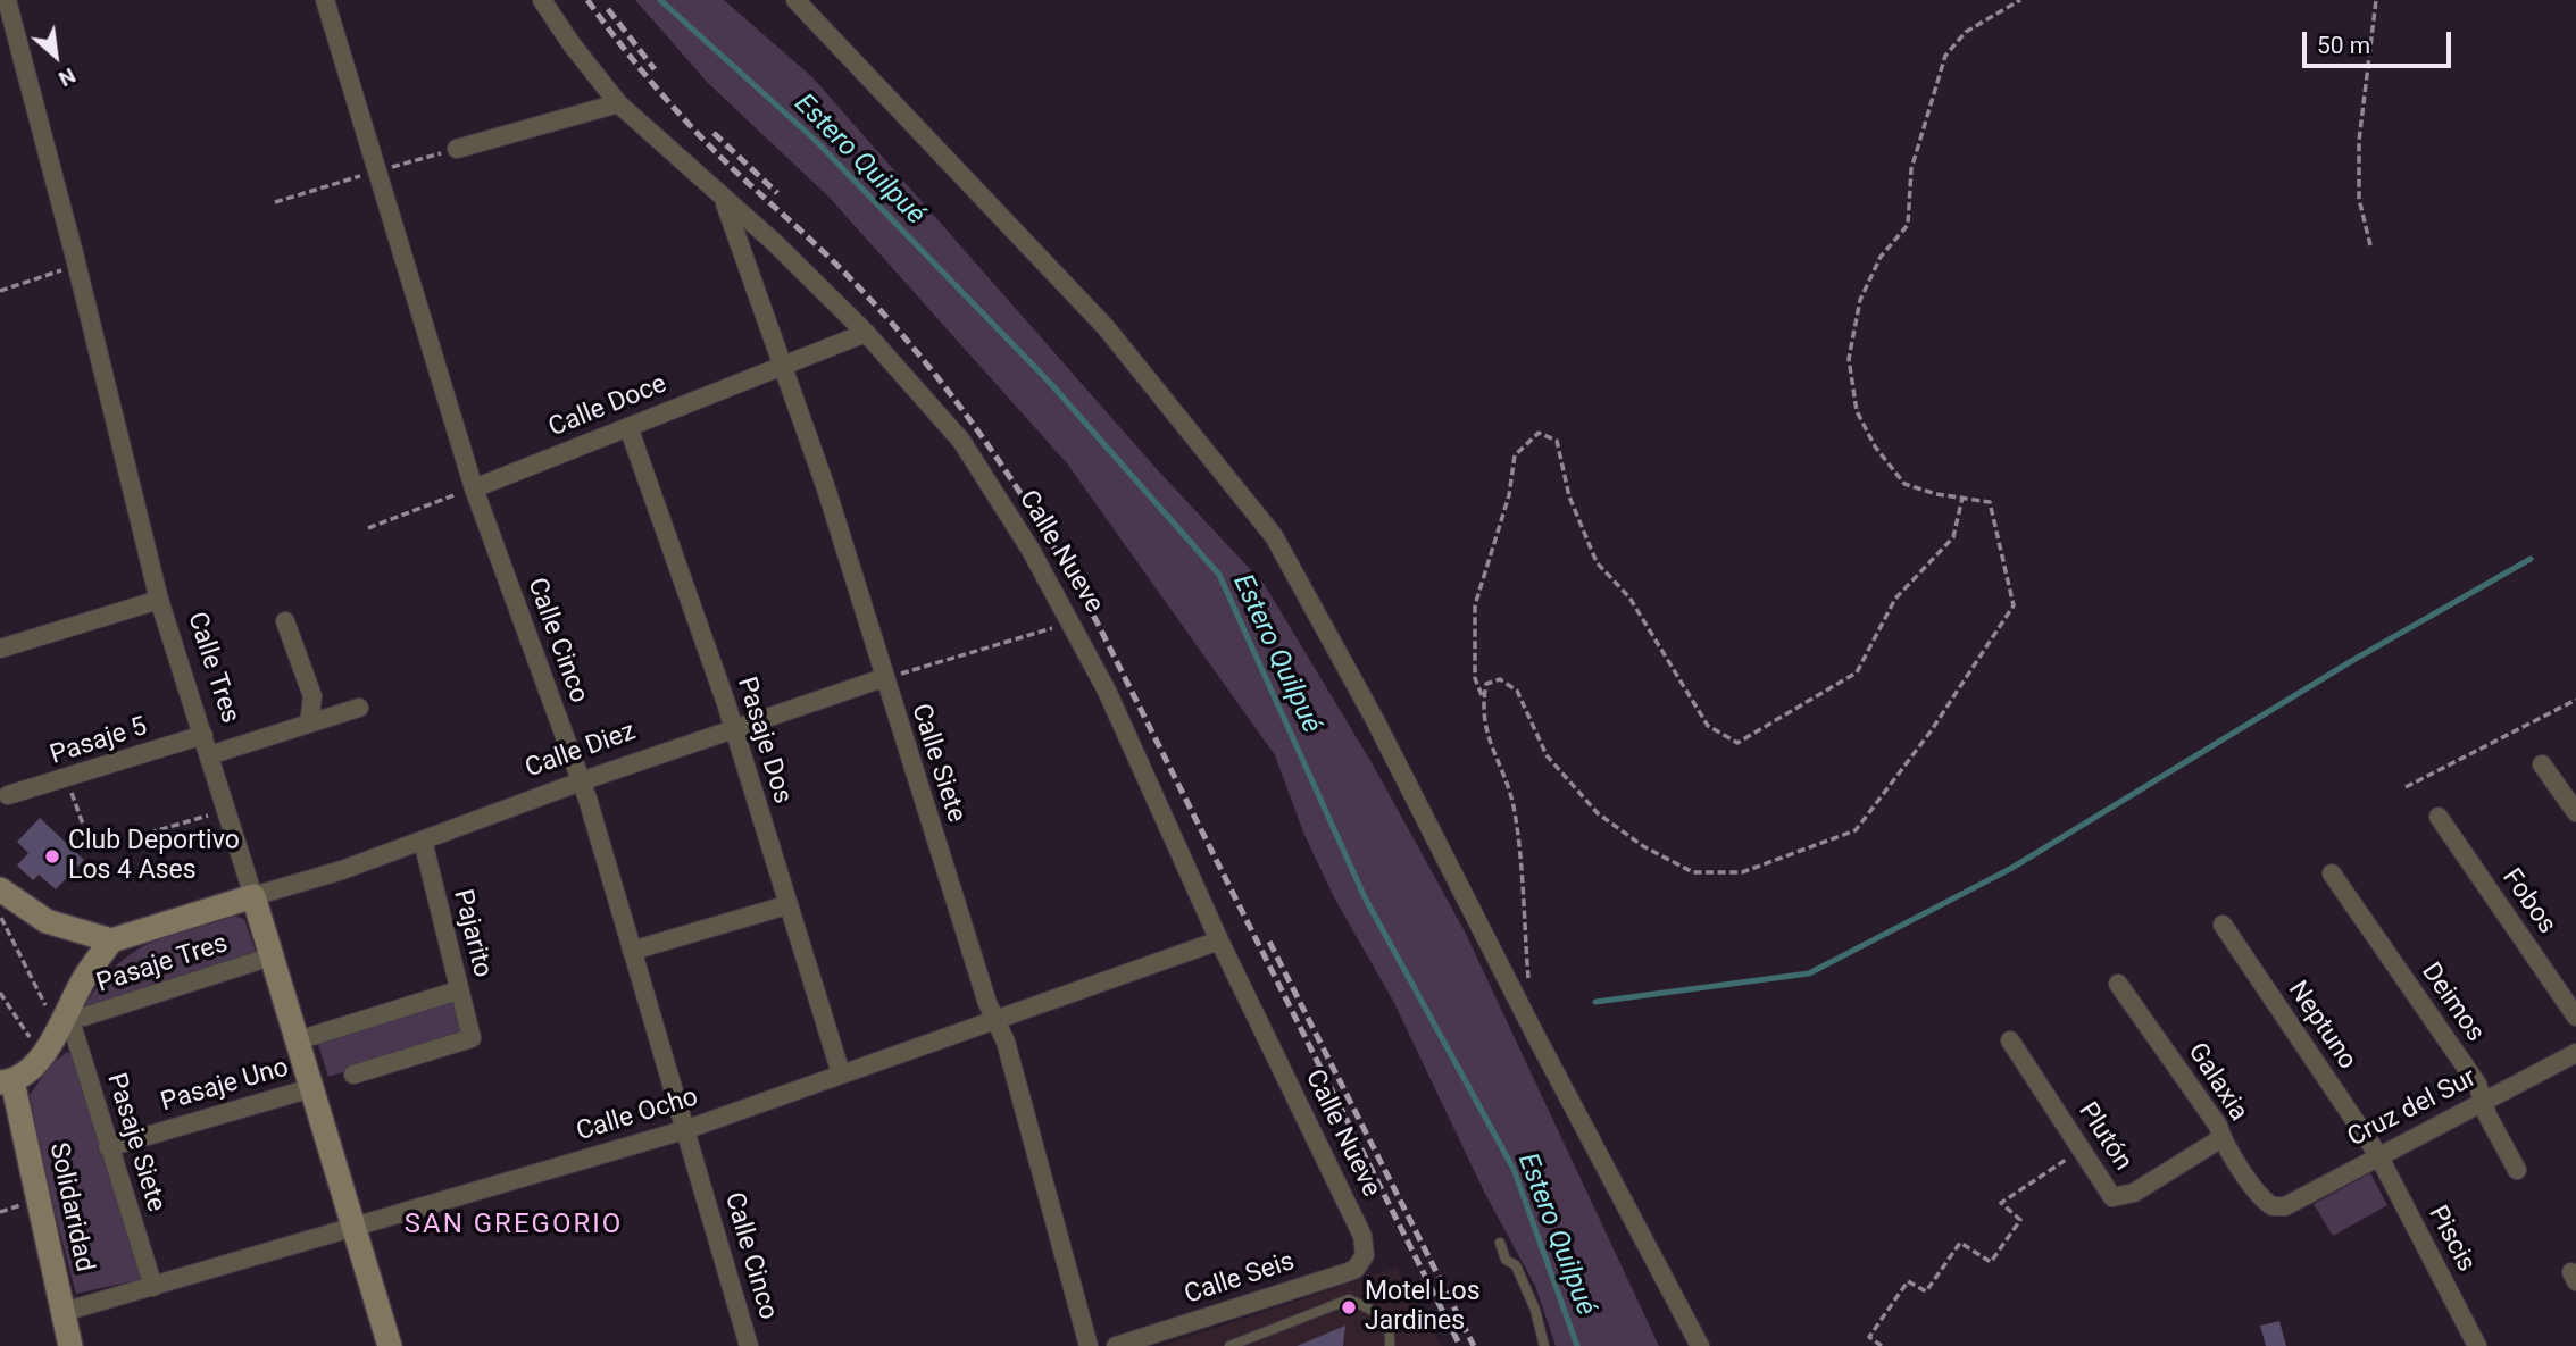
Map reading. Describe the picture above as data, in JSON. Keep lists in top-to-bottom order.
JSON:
{
  "streets": {
    "main road": ["Calle Tres", "Calle Diez", "Solidaridad"],
    "street": [
      "Calle Doce",
      "Calle Nueve",
      "Calle Cinco",
      "Pasaje Dos",
      "Pasaje 5",
      "Calle Siete",
      "Fobos",
      "Pajarito",
      "Pasaje Tres",
      "Deimos",
      "Neptuno",
      "Galaxia",
      "Pasaje Uno",
      "Cruz del Sur",
      "Calle Ocho",
      "Plutón",
      "Pasaje Siete",
      "Piscis",
      "Calle Seis"
    ]
  },
  "crossings": [
    ["Calle Doce", "Calle Nueve"],
    ["Calle Doce", "Calle Cinco"],
    ["Calle Doce", "Pasaje Dos"],
    ["Calle Doce", "Calle Siete"],
    ["Calle Nueve", "Calle Siete"],
    ["Calle Nueve", "Calle Ocho"],
    ["Calle Nueve", "Calle Seis"],
    ["Calle Cinco", "Calle Diez"],
    ["Calle Cinco", "Calle Ocho"],
    ["Calle Tres", "Pasaje 5"],
    ["Calle Tres", "Calle Diez"],
    ["Calle Tres", "Pasaje Tres"],
    ["Calle Tres", "Pasaje Uno"],
    ["Calle Tres", "Calle Ocho"],
    ["Pasaje Dos", "Calle Diez"],
    ["Pasaje Dos", "Calle Ocho"],
    ["Calle Diez", "Calle Siete"],
    ["Calle Diez", "Pajarito"],
    ["Calle Siete", "Calle Ocho"],
    ["Pasaje Tres", "Pasaje Siete"],
    ["Deimos", "Cruz del Sur"],
    ["Neptuno", "Cruz del Sur"],
    ["Neptuno", "Piscis"],
    ["Galaxia", "Cruz del Sur"],
    ["Galaxia", "Plutón"],
    ["Pasaje Uno", "Pasaje Siete"],
    ["Cruz del Sur", "Piscis"],
    ["Calle Ocho", "Pasaje Siete"],
    ["Calle Ocho", "Solidaridad"]
  ],
  "districts": ["SAN GREGORIO"],
  "water": ["Estero Quilpué"],
  "places": ["Club Deportivo Los 4 Ases", "Motel Los Jardines"],
  "scale_bar": "50 m",
  "north": "bottom right"
}
